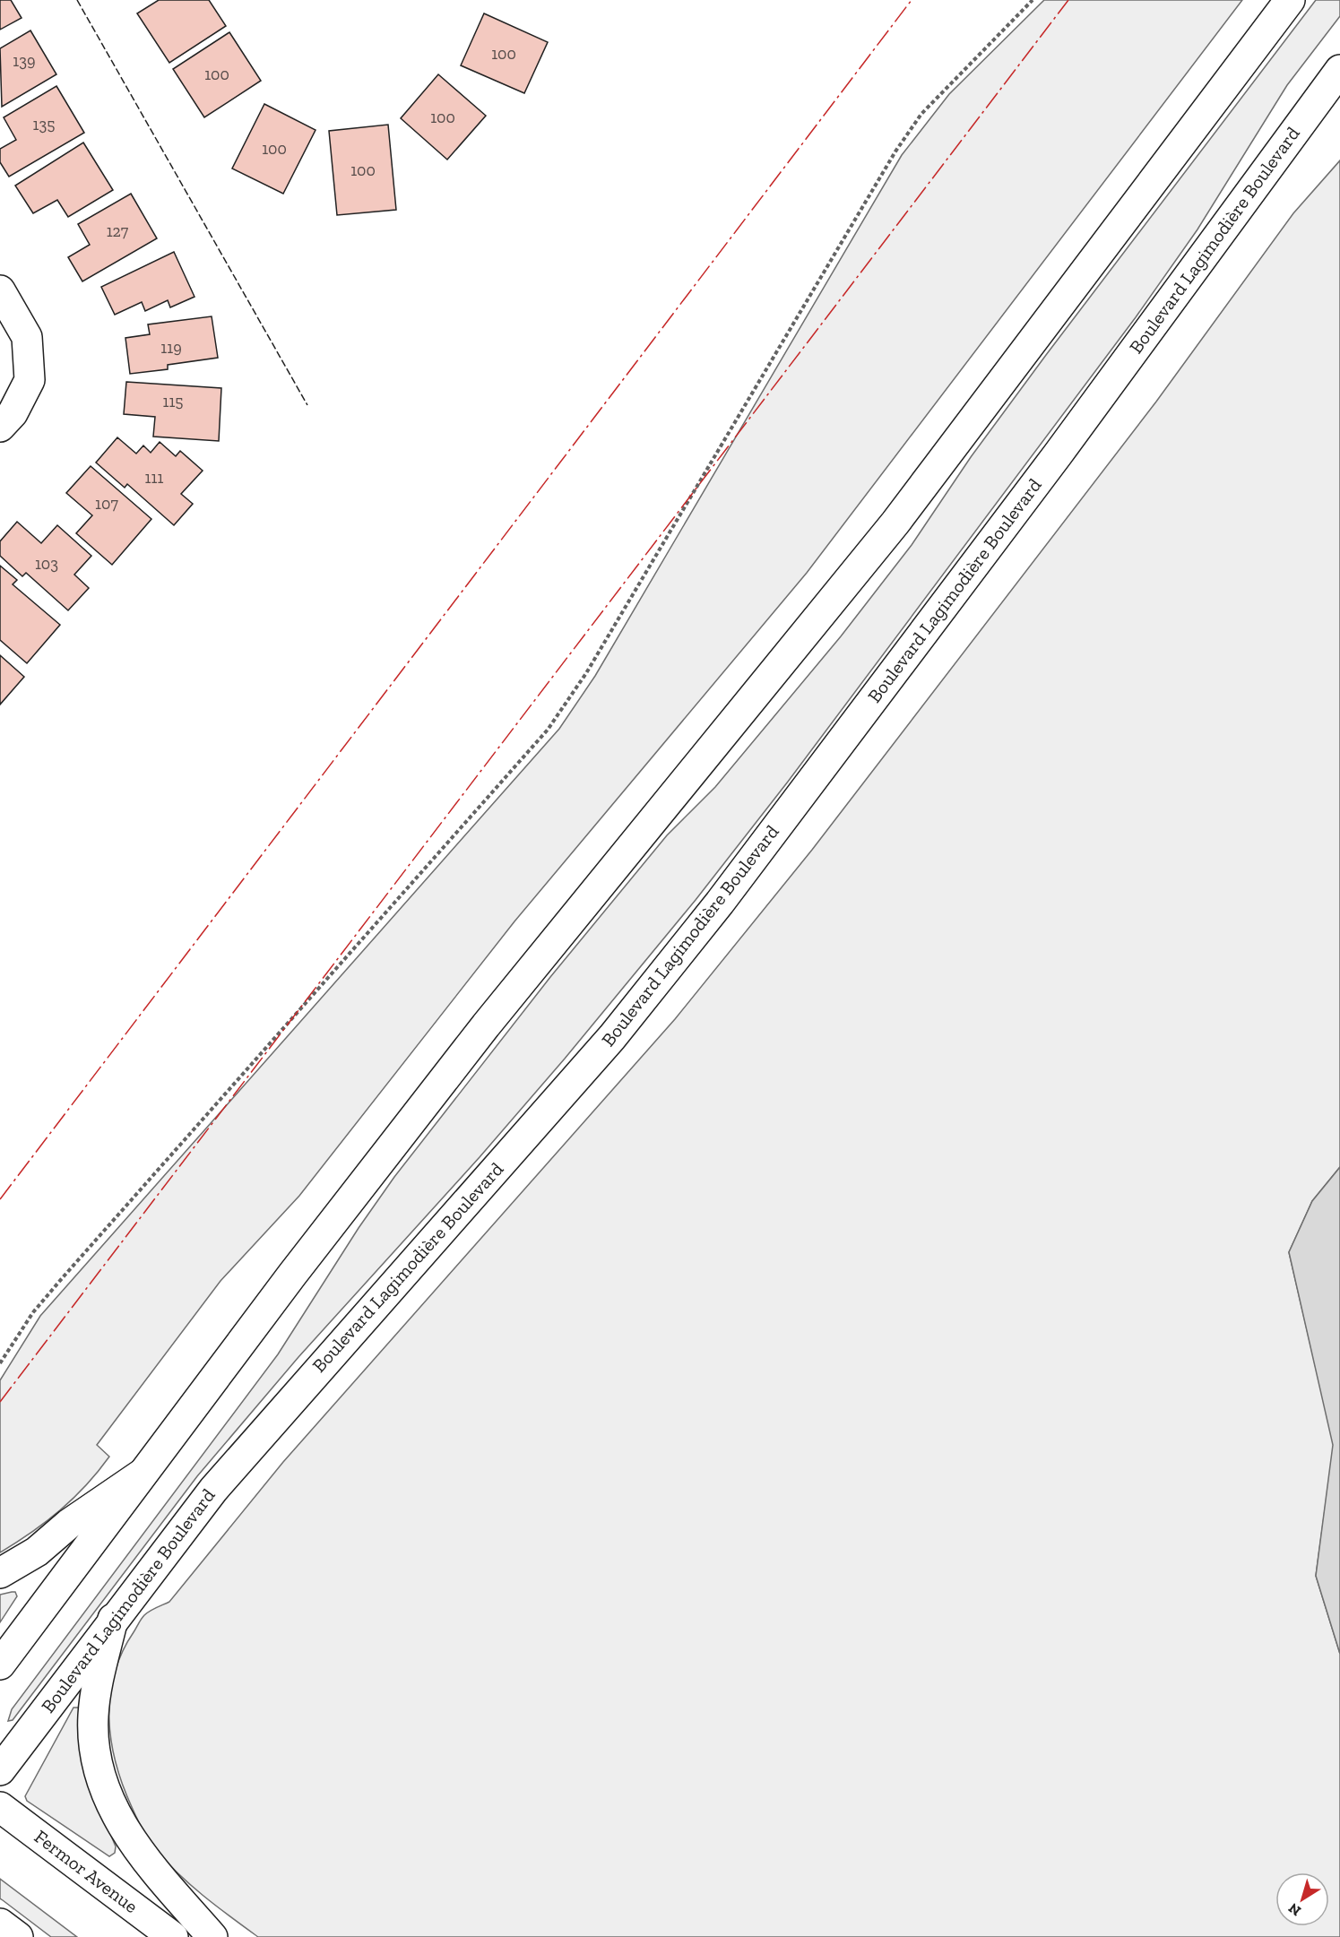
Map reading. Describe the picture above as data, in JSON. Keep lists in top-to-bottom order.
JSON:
{
  "streets": {
    "main road": ["Boulevard Lagimodière Boulevard", "Fermor Avenue"]
  },
  "house_numbers": [
    "100",
    "139",
    "100",
    "100",
    "135",
    "100",
    "100",
    "127",
    "119",
    "115",
    "111",
    "107",
    "103"
  ],
  "north": "bottom left"
}
